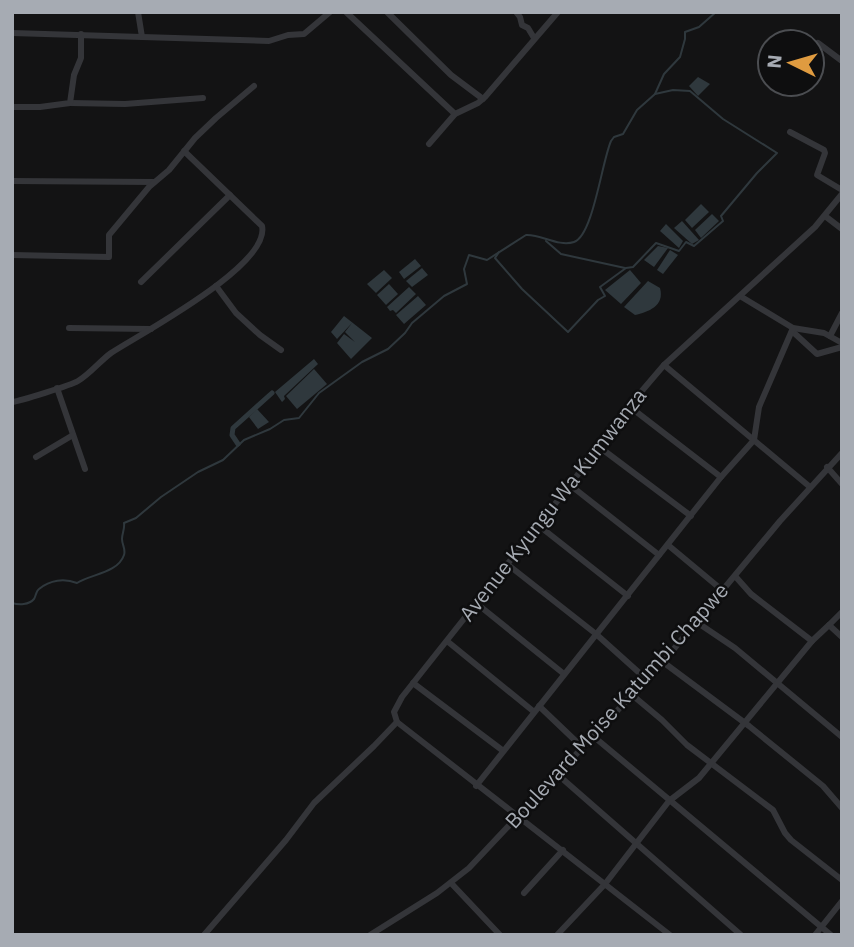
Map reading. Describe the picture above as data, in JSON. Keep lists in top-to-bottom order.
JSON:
{
  "streets": {
    "street": ["Avenue Kyungu Wa Kumwanza", "Boulevard Moise Katumbi Chapwe"]
  },
  "north": "left"
}
